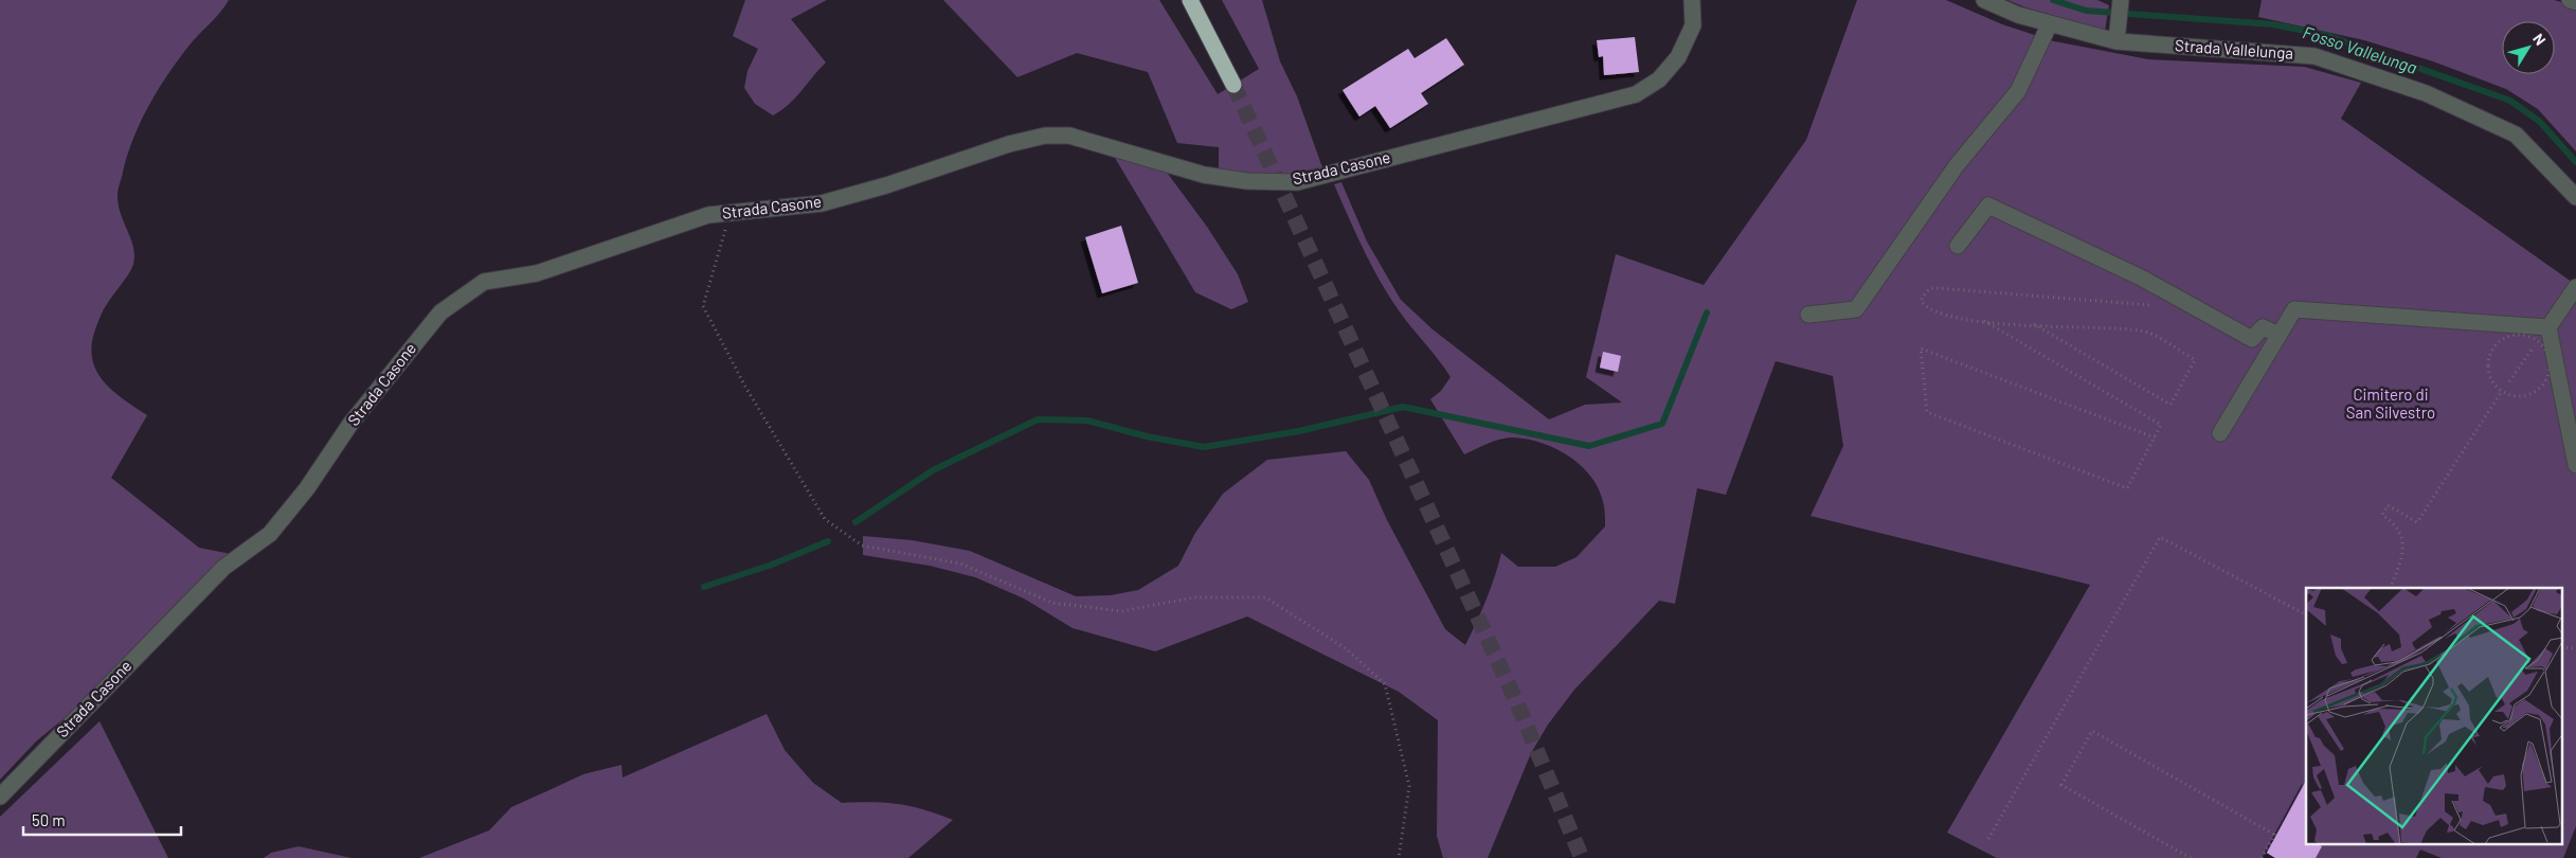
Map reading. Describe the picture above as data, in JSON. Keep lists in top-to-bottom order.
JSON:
{
  "streets": {
    "street": ["Strada Vallelunga", "Strada Casone"]
  },
  "water": ["Fosso Vallelunga"],
  "parks": ["Cimitero di San Silvestro"],
  "scale_bar": "50 m",
  "north": "top right"
}
